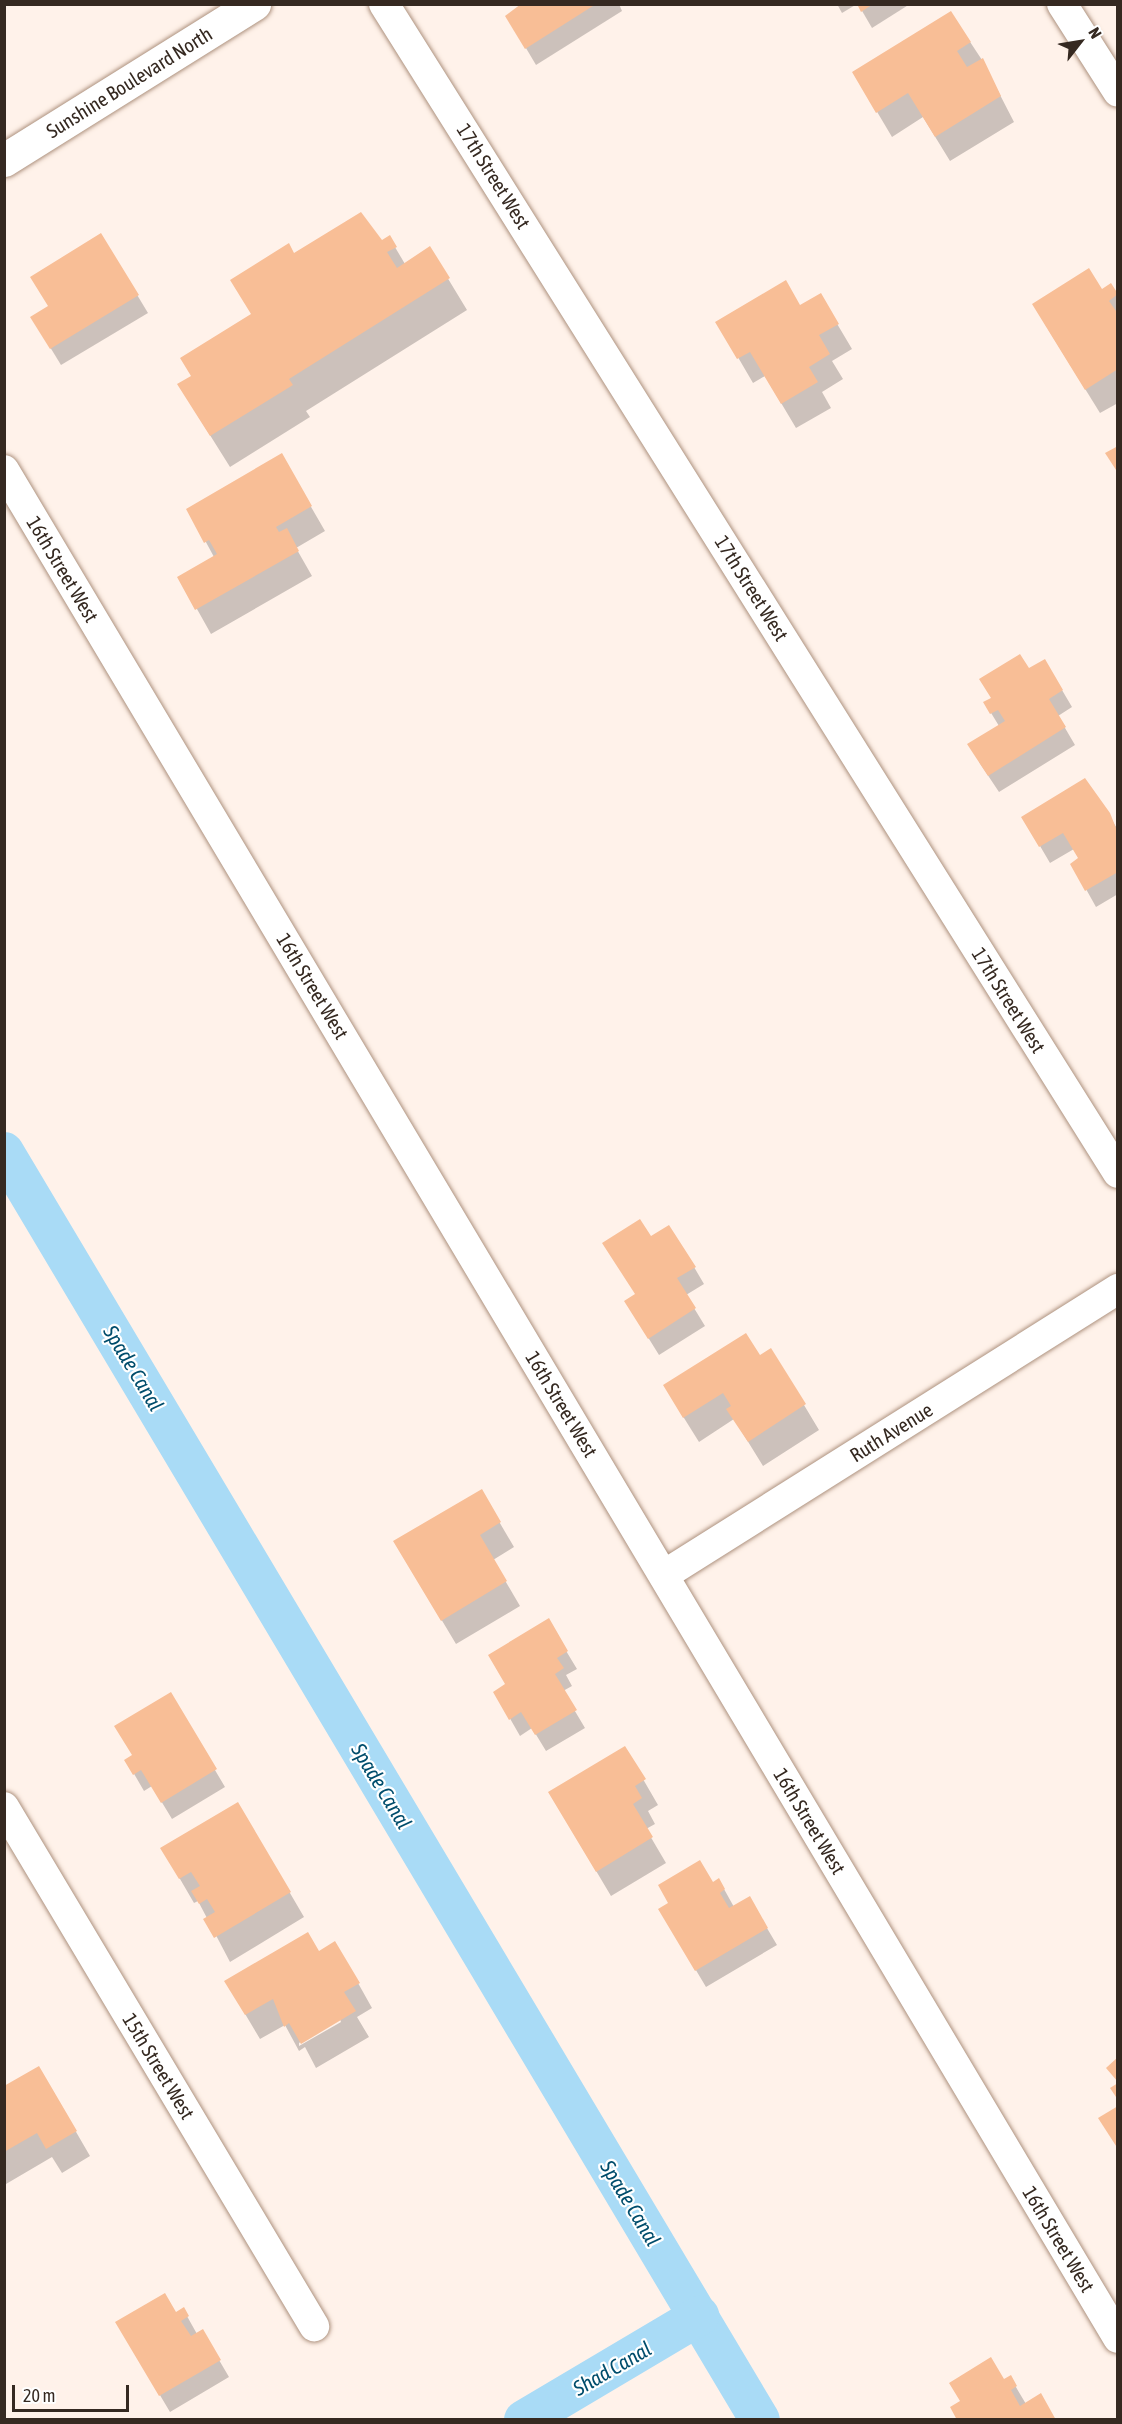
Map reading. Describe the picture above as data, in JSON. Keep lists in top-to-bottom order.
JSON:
{
  "streets": {
    "street": [
      "Sunshine Boulevard North",
      "17th Street West",
      "16th Street West",
      "Ruth Avenue",
      "15th Street West"
    ]
  },
  "crossings": [
    ["16th Street West", "Ruth Avenue"]
  ],
  "water": ["Spade Canal", "Shad Canal"],
  "scale_bar": "20 m",
  "north": "top right"
}
